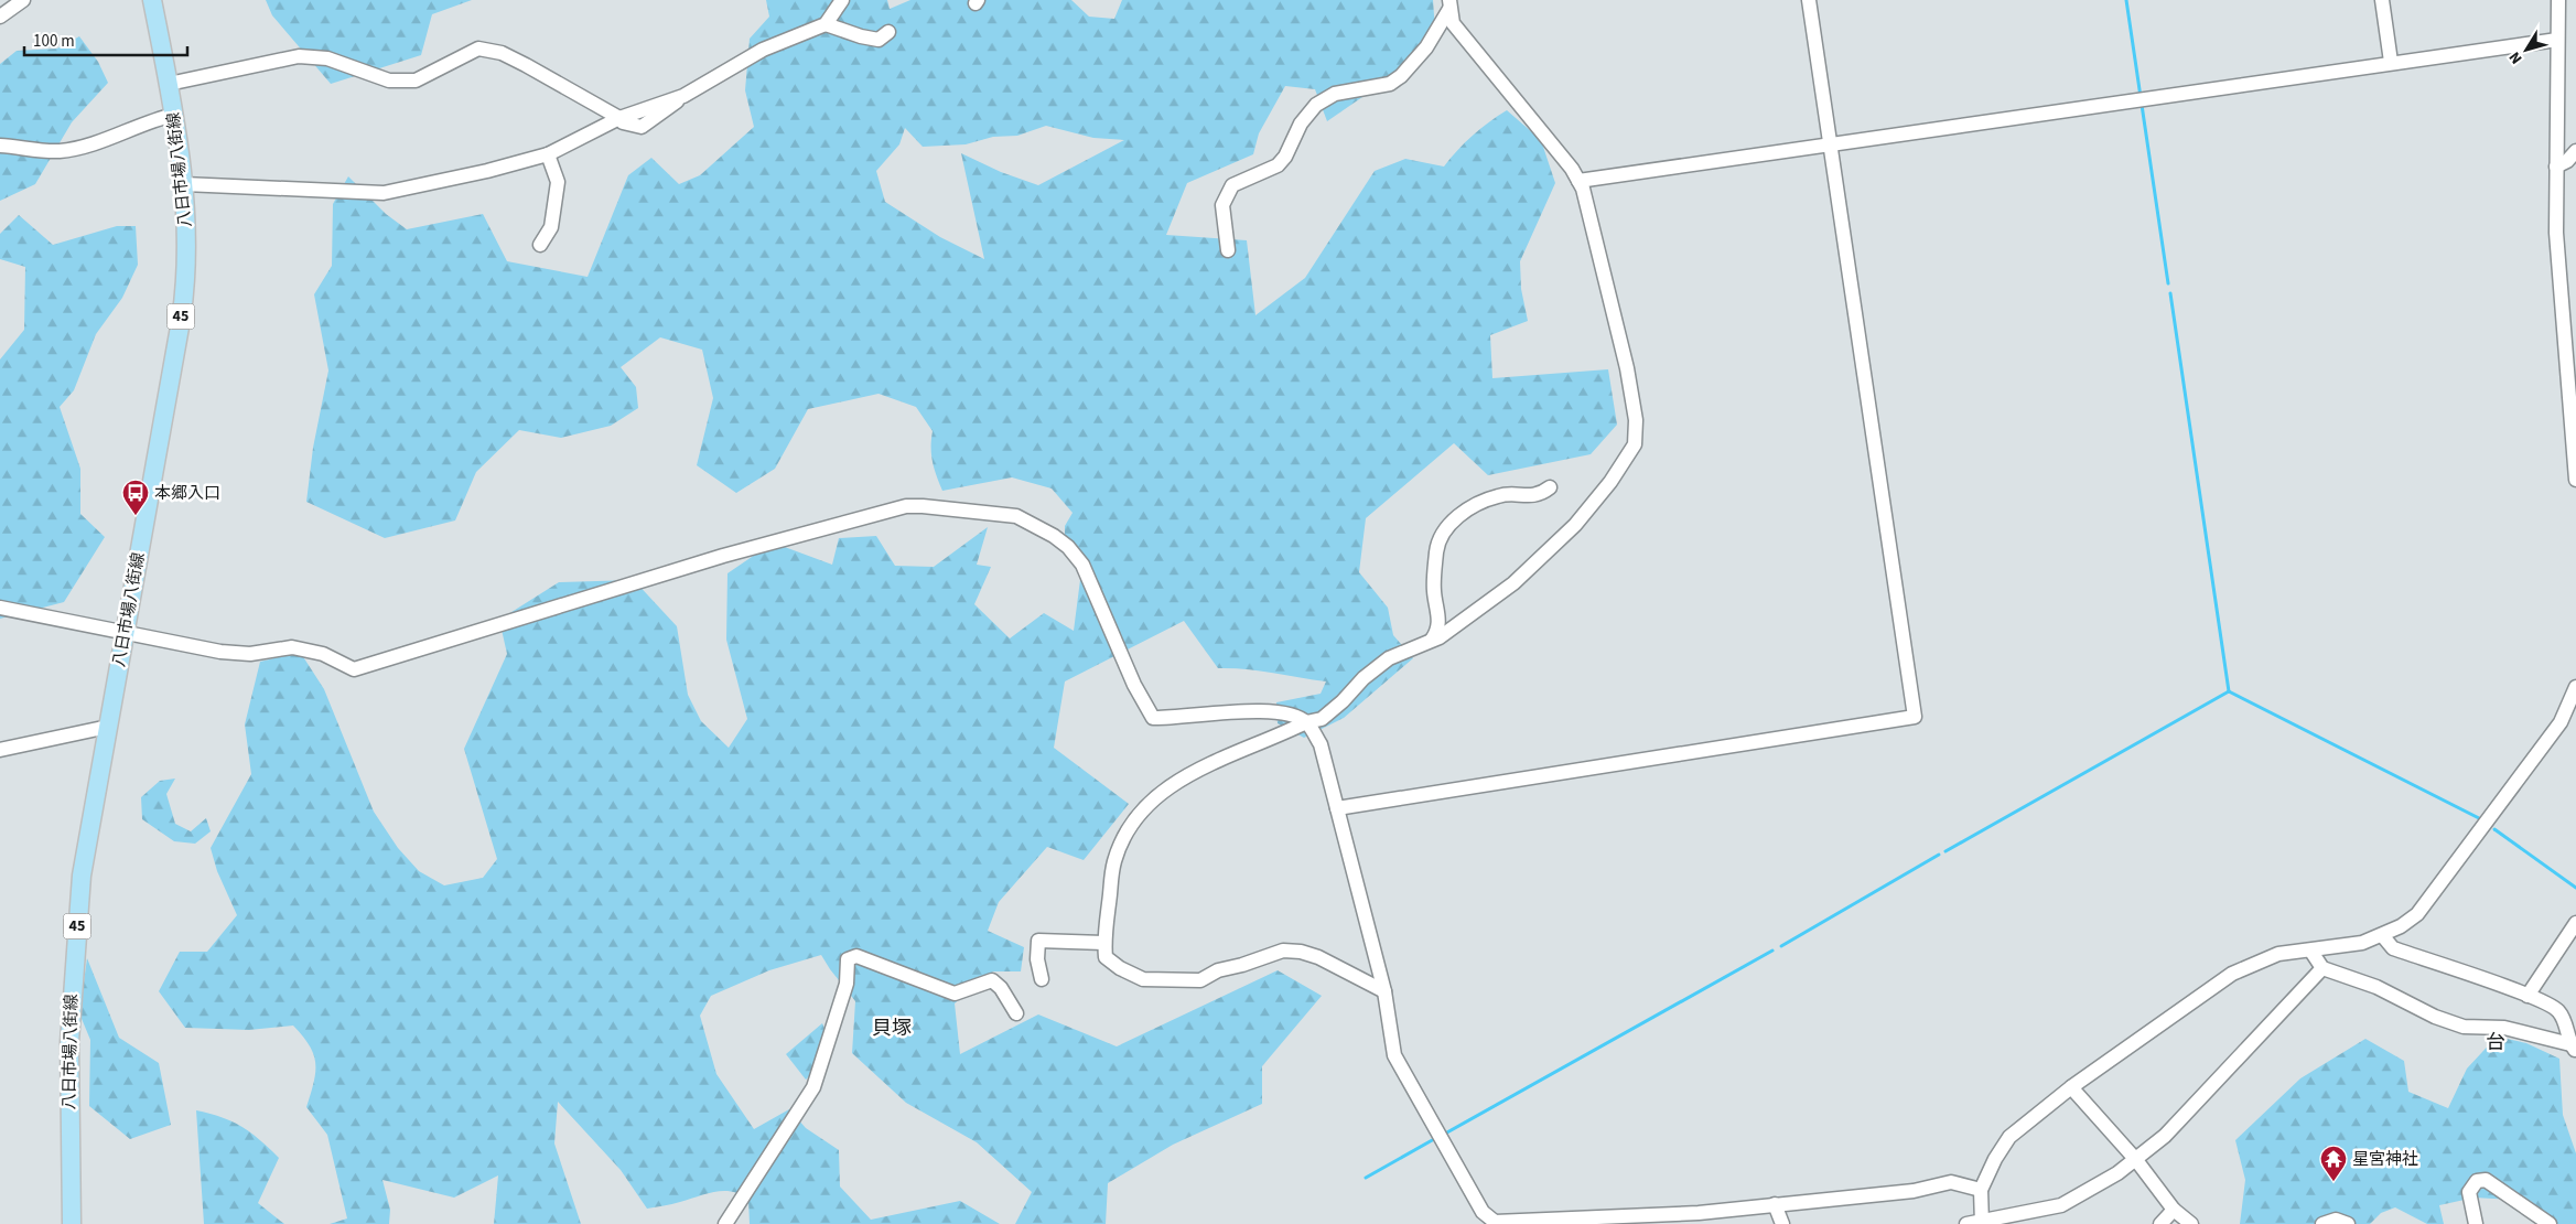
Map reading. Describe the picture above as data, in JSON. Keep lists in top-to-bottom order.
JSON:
{
  "streets": {
    "main road": ["八日市場八街線", "45"]
  },
  "districts": ["貝塚", "台"],
  "places": {
    "bus stop": ["本郷入口"],
    "temple": ["星宮神社"]
  },
  "scale_bar": "100 m",
  "north": "bottom left"
}
